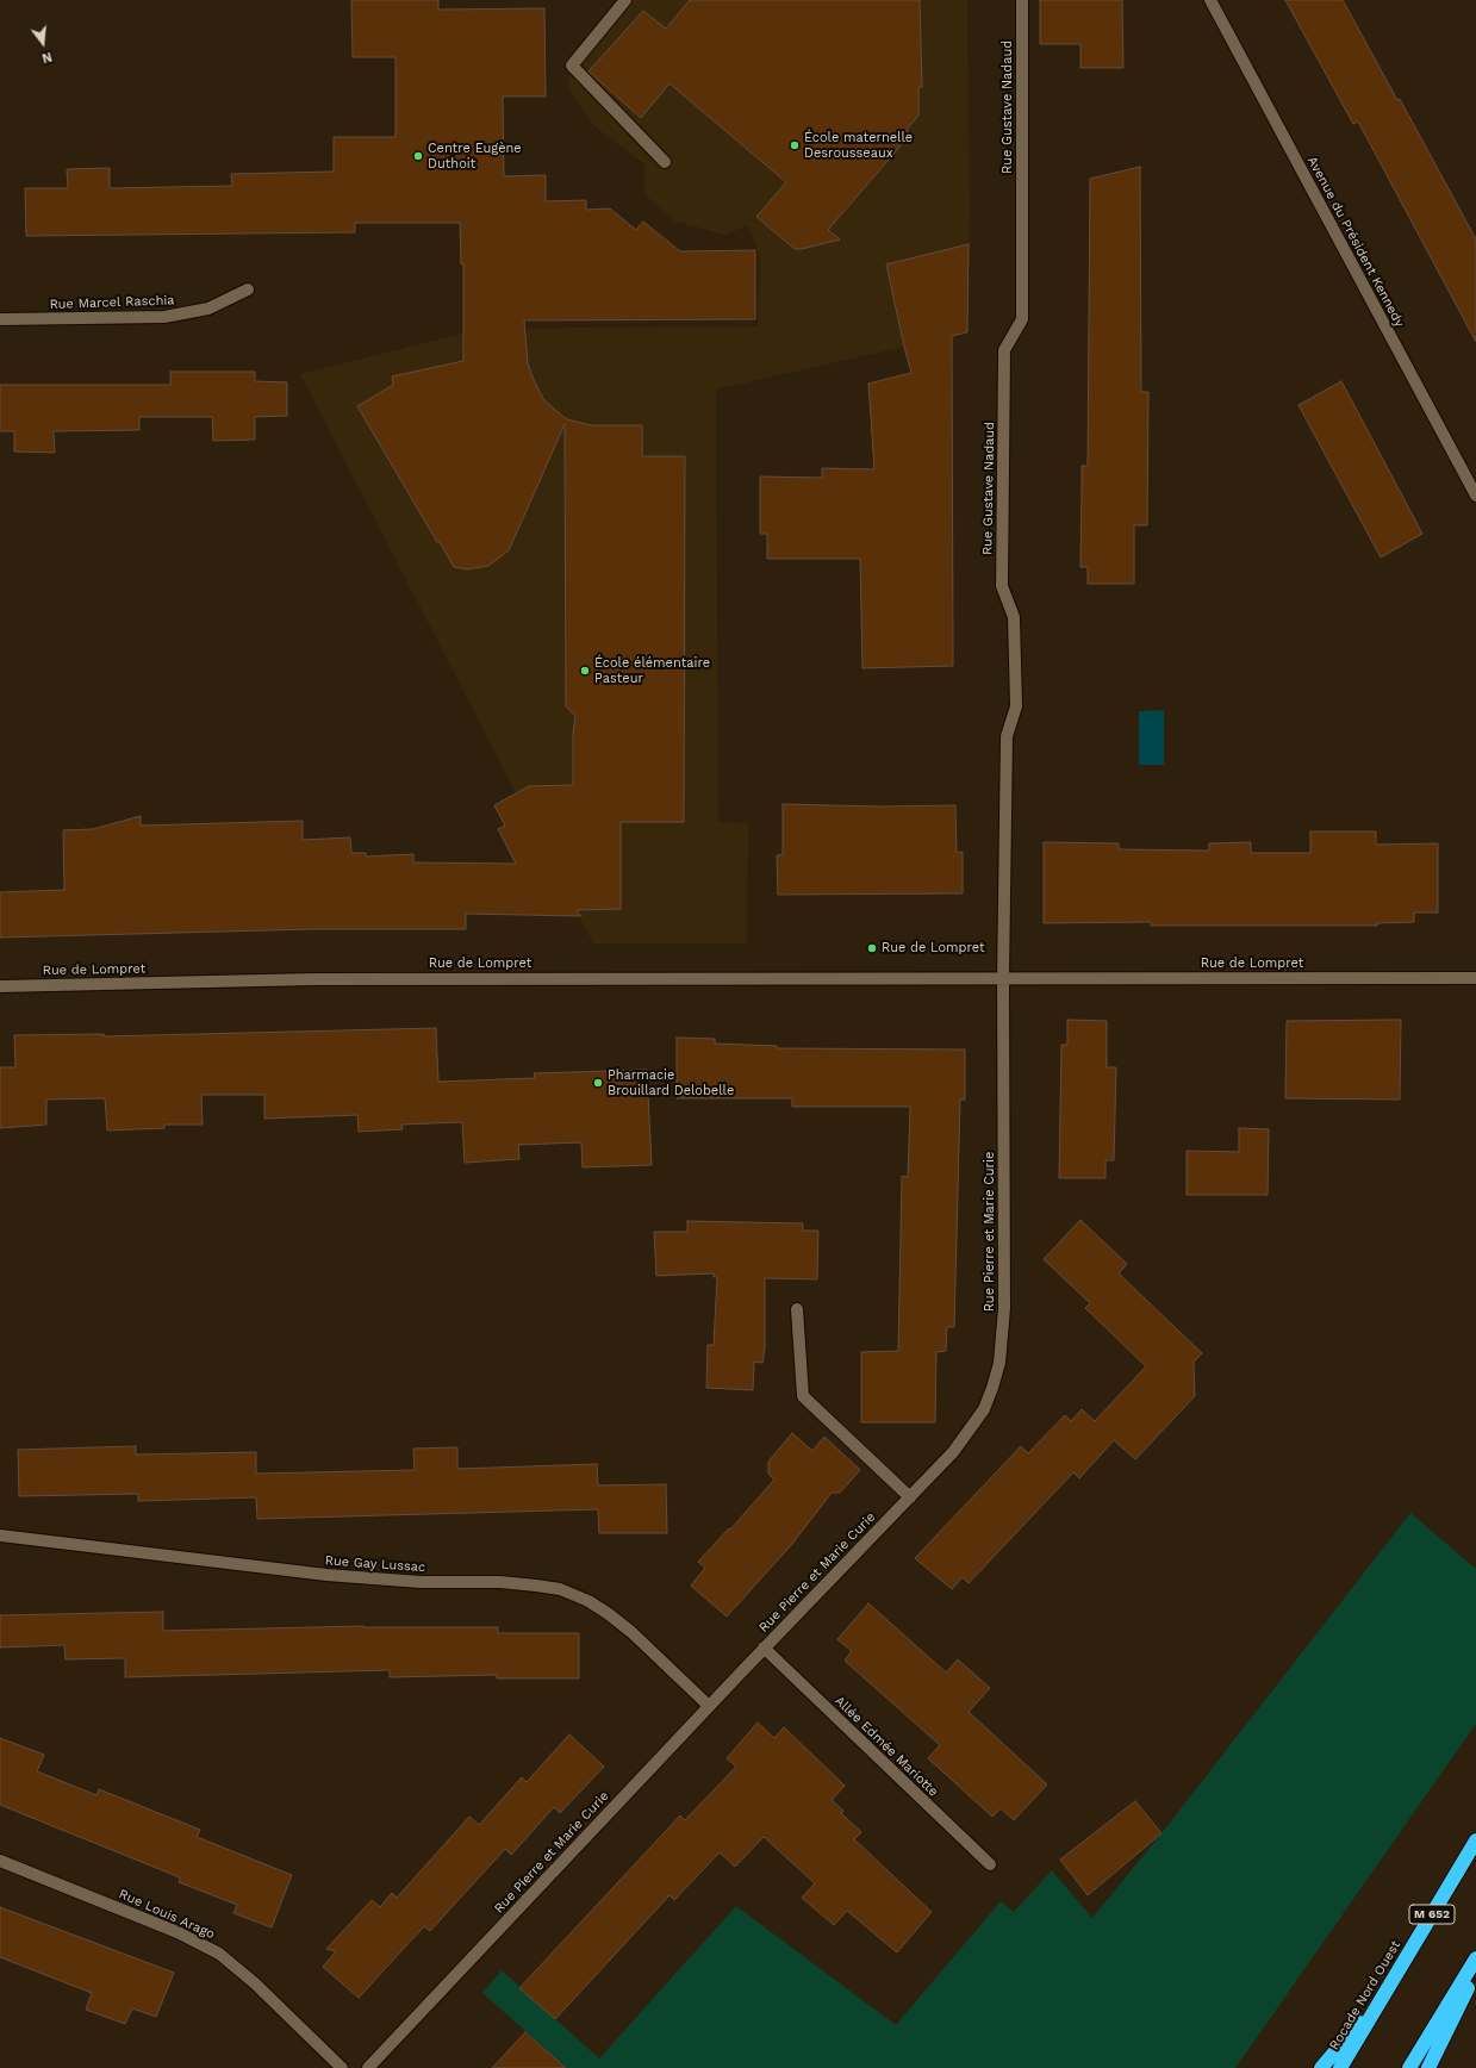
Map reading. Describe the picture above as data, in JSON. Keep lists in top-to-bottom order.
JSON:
{
  "streets": {
    "highway": ["M 652", "Rocade Nord Ouest"],
    "street": [
      "Rue Gustave Nadaud",
      "Avenue du Président Kennedy",
      "Rue Marcel Raschia",
      "Rue de Lompret",
      "Rue Pierre et Marie Curie",
      "Rue Gay Lussac",
      "Allée Edmée Mariotte",
      "Rue Louis Arago"
    ]
  },
  "crossings": [
    ["Rue Gustave Nadaud", "Rue de Lompret"],
    ["Rue Gustave Nadaud", "Rue Pierre et Marie Curie"],
    ["Rue de Lompret", "Rue Pierre et Marie Curie"],
    ["Rue Pierre et Marie Curie", "Rue Gay Lussac"],
    ["Rue Pierre et Marie Curie", "Allée Edmée Mariotte"]
  ],
  "places": [
    "École maternelle Desrousseaux",
    "Centre Eugène Duthoit",
    "École élémentaire Pasteur",
    "Rue de Lompret",
    "Pharmacie Brouillard Delobelle"
  ],
  "north": "bottom"
}
